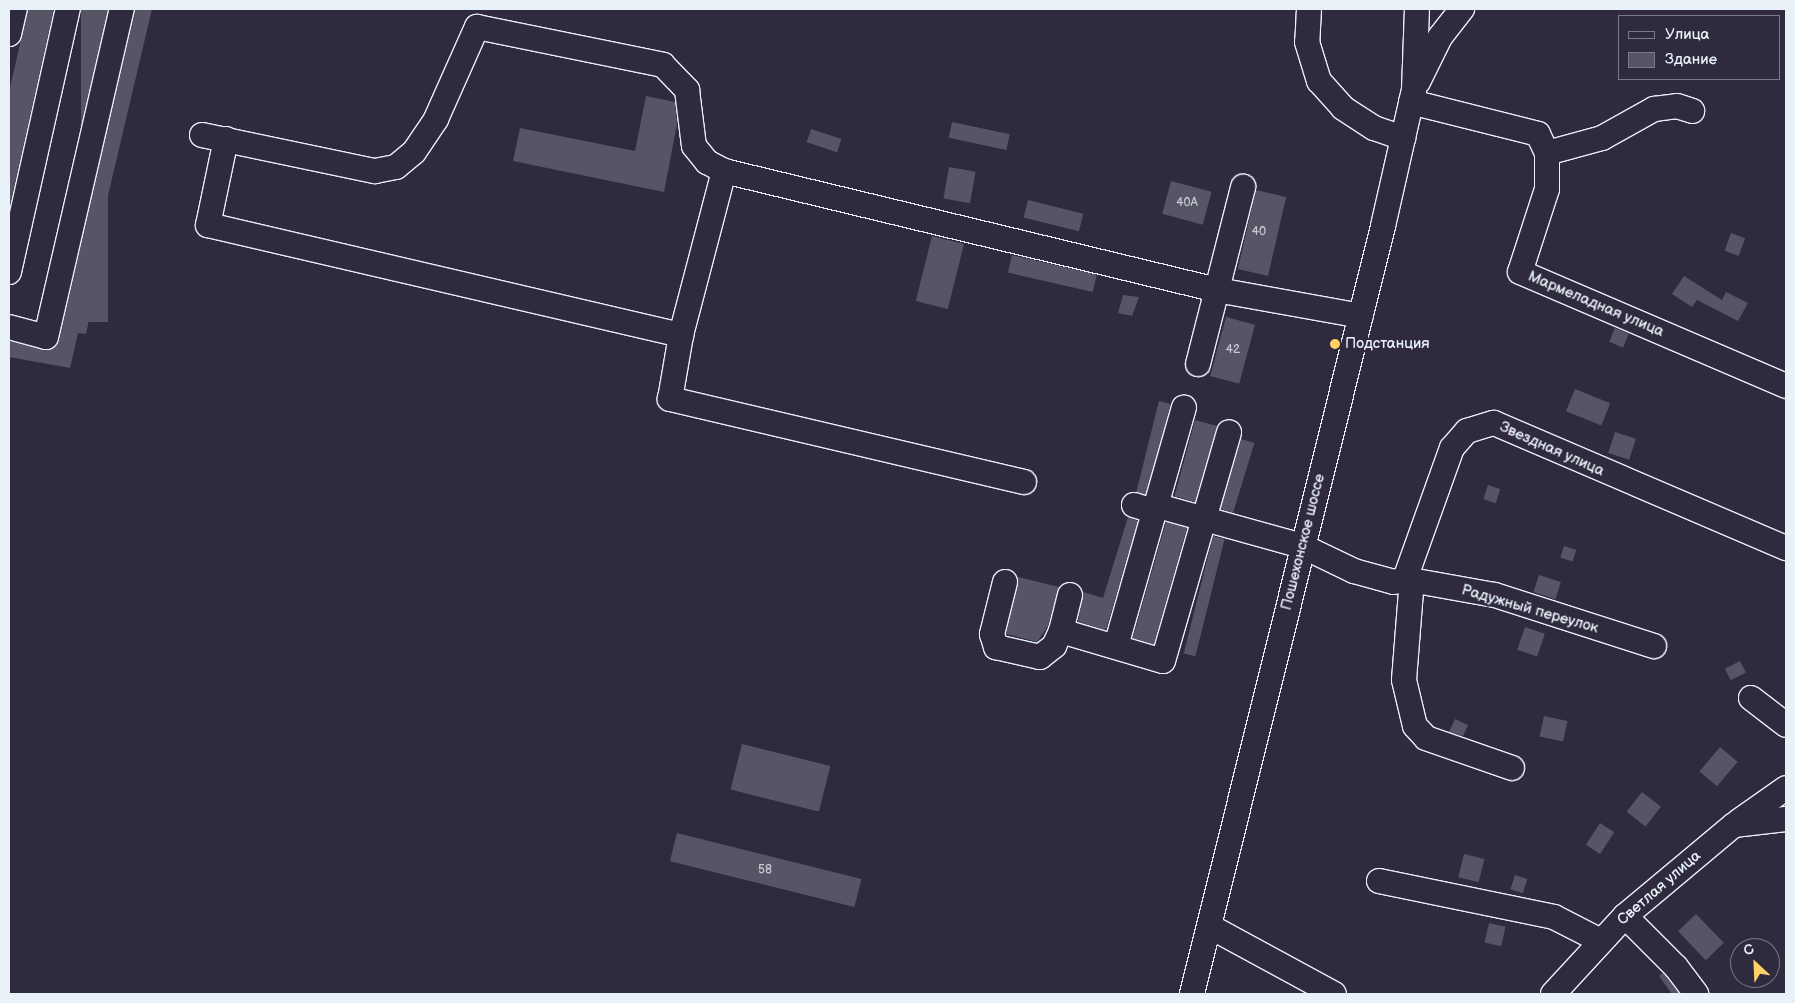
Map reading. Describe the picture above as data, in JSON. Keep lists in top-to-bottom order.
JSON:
{
  "streets": {
    "street": [
      "Мармеладная улица",
      "Звездная улица",
      "Пошехонское шоссе",
      "Радужный переулок",
      "Светлая улица"
    ]
  },
  "crossings": [
    ["Звездная улица", "Радужный переулок"],
    ["Пошехонское шоссе", "Радужный переулок"]
  ],
  "places": ["Подстанция"],
  "house_numbers": [
    "40А",
    "40",
    "42",
    "58"
  ],
  "legend": ["Улица", "Здание"],
  "north": "top left"
}
